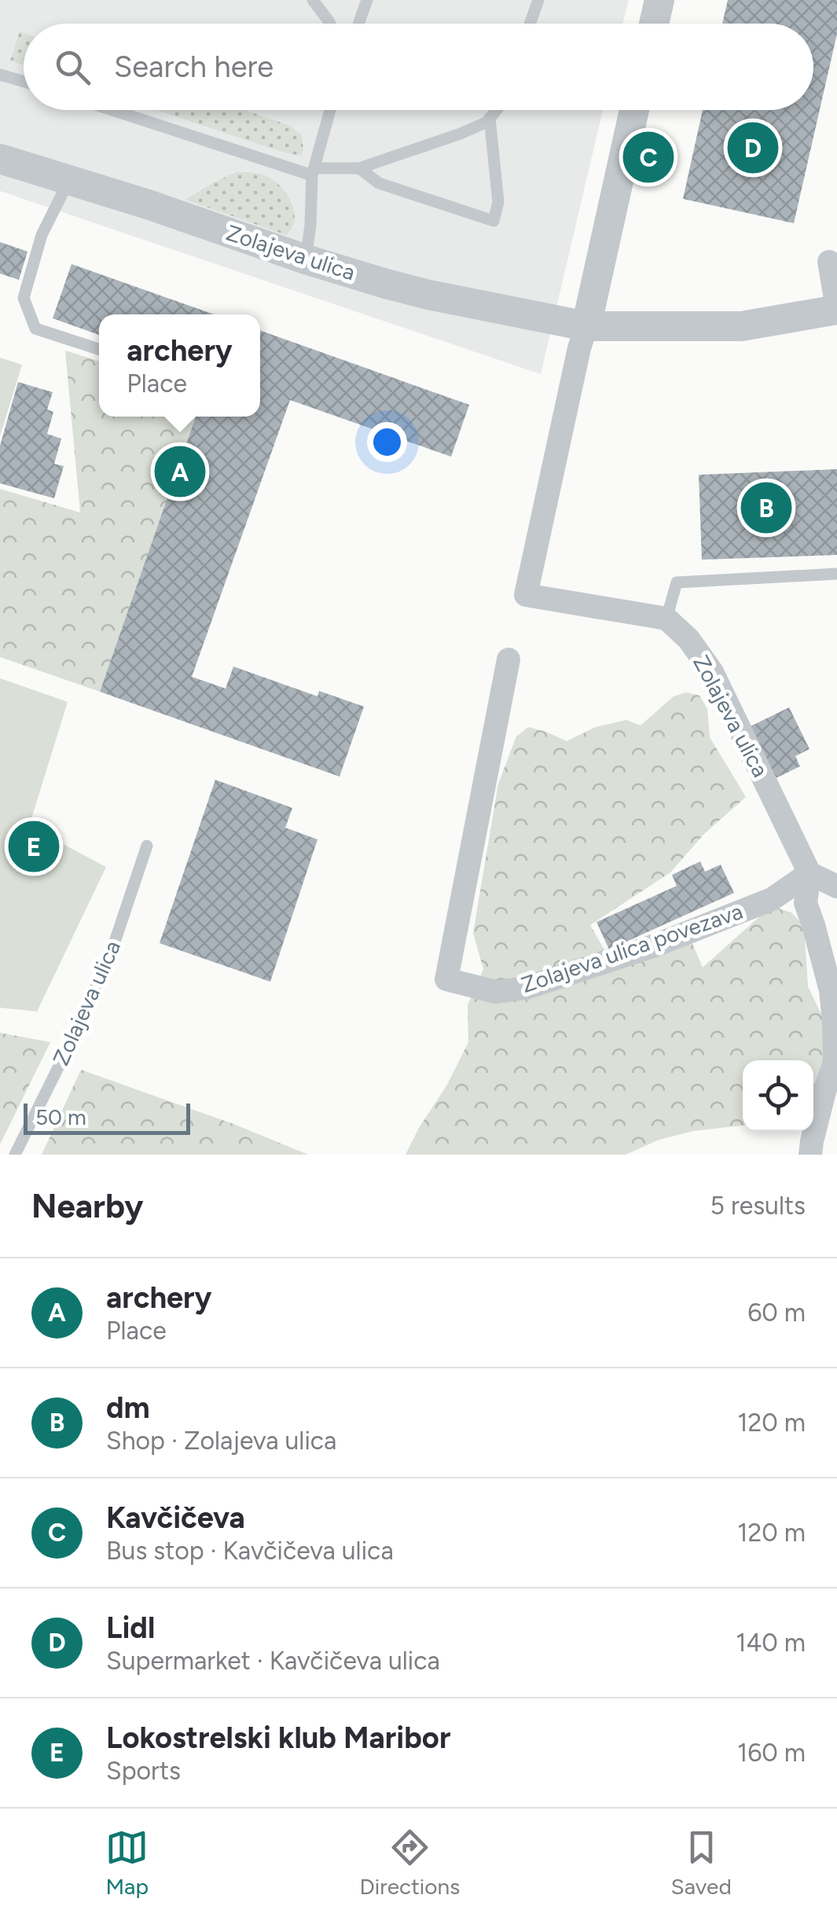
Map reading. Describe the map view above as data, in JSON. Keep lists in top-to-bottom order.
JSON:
{
  "streets": {
    "street": ["Zolajeva ulica", "Zolajeva ulica povezava"]
  },
  "crossings": [
    ["Zolajeva ulica", "Zolajeva ulica povezava"]
  ],
  "scale_bar": "50 m",
  "page": {
    "search": "Search here",
    "pins": [
      "D",
      "C",
      "A",
      "B",
      "E"
    ],
    "popup": ["archery", "Place"],
    "scale": "50 m",
    "heading": ["Nearby", "5 results"],
    "list": [
      {
        "mark": "A",
        "name": "archery",
        "note": "Place",
        "value": "60 m"
      },
      {
        "mark": "B",
        "name": "dm",
        "note": "Shop · Zolajeva ulica",
        "value": "120 m"
      },
      {
        "mark": "C",
        "name": "Kavčičeva",
        "note": "Bus stop · Kavčičeva ulica",
        "value": "120 m"
      },
      {
        "mark": "D",
        "name": "Lidl",
        "note": "Supermarket · Kavčičeva ulica",
        "value": "140 m"
      },
      {
        "mark": "E",
        "name": "Lokostrelski klub Maribor",
        "note": "Sports",
        "value": "160 m"
      }
    ],
    "nav": ["Map", "Directions", "Saved"]
  }
}
